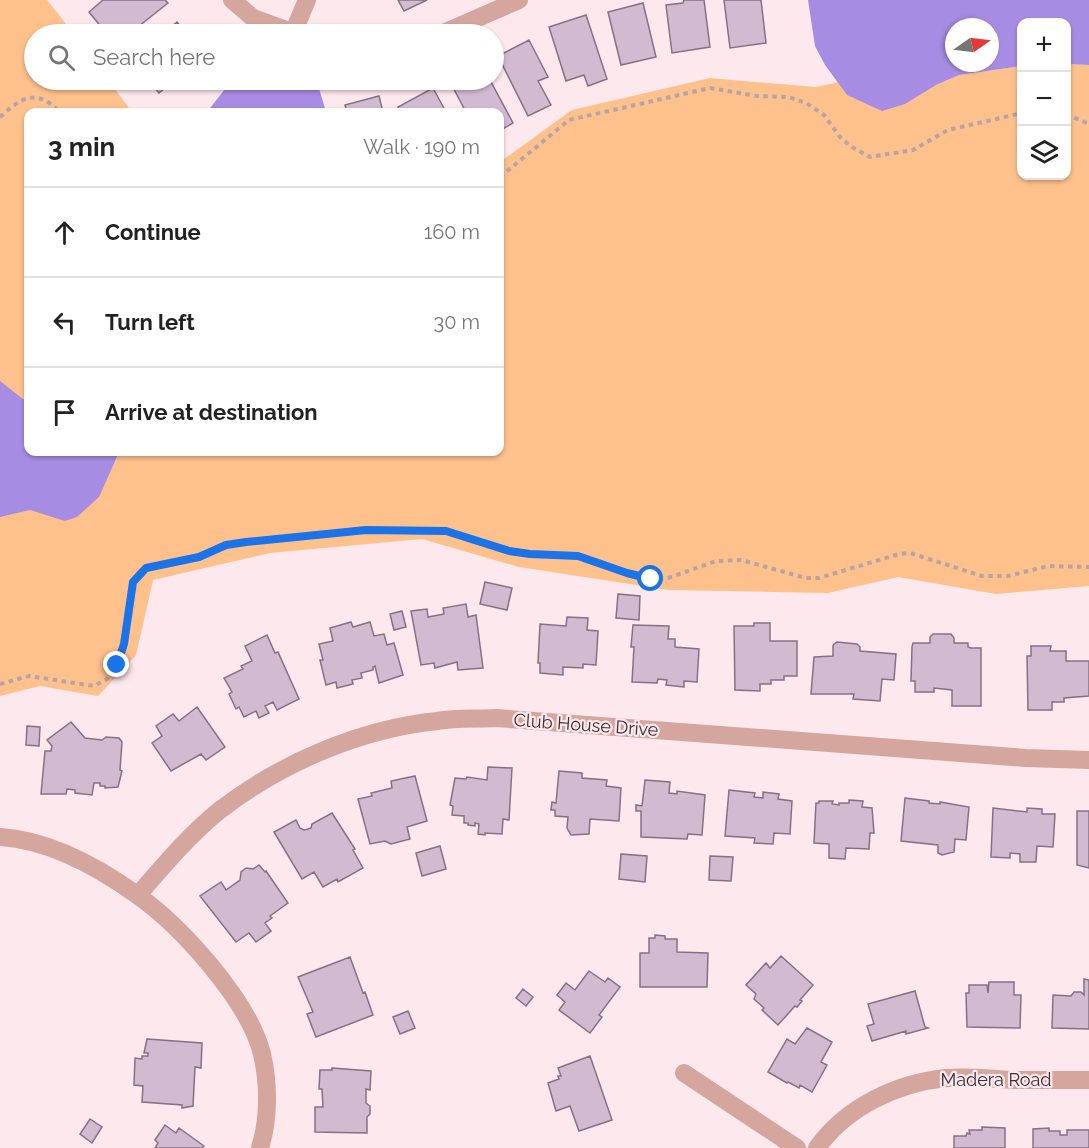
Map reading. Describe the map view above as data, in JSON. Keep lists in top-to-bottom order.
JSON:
{
  "streets": {
    "street": ["Club House Drive", "Madera Road"]
  },
  "north": "right",
  "page": {
    "map_buttons": ["+", "−"],
    "search": "Search here",
    "heading": ["3 min", "Walk · 190 m"],
    "list": [
      ["Continue", "160 m"],
      ["Turn left", "30 m"],
      "Arrive at destination"
    ]
  }
}
